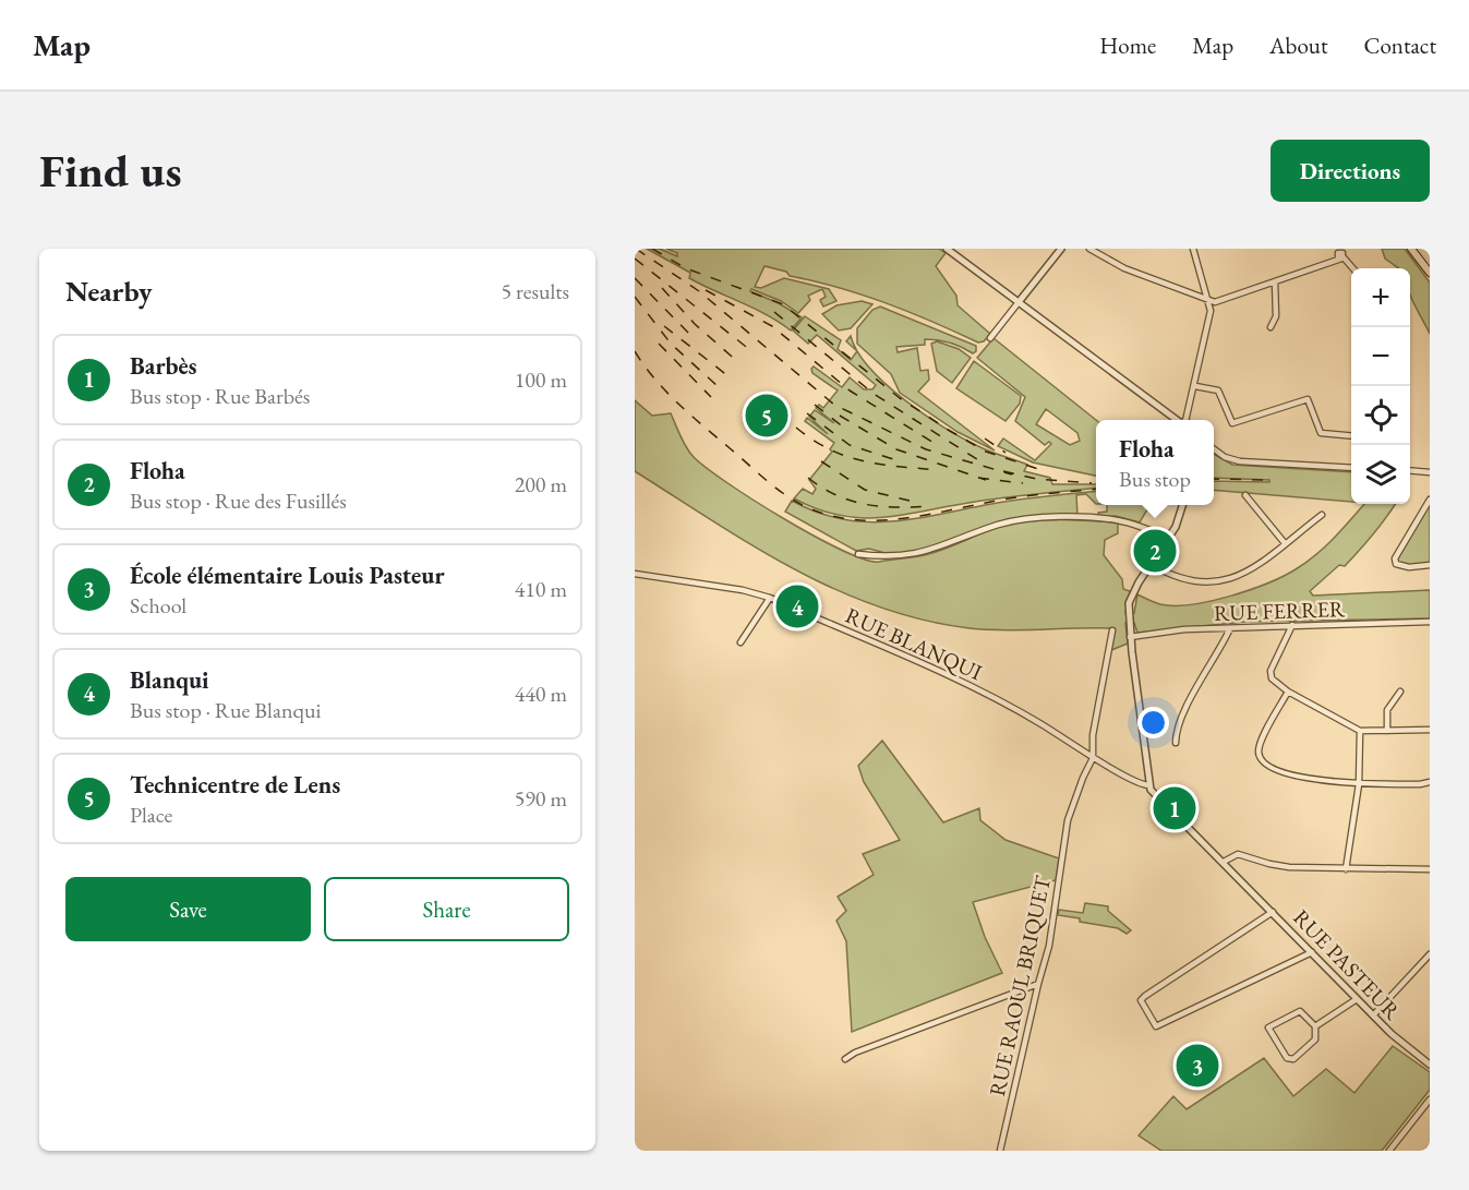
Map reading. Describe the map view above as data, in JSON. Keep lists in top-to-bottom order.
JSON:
{
  "streets": {
    "street": [
      "RUE FERRER",
      "RUE BLANQUI",
      "RUE PASTEUR",
      "RUE RAOUL BRIQUET"
    ]
  },
  "crossings": [
    ["RUE BLANQUI", "RUE PASTEUR"],
    ["RUE BLANQUI", "RUE RAOUL BRIQUET"]
  ],
  "page": {
    "header": "Map",
    "nav": [
      "Home",
      "Map",
      "About",
      "Contact"
    ],
    "buttons": [
      "Directions",
      ["Save", "Share"]
    ],
    "title": "Find us",
    "heading": ["Nearby", "5 results"],
    "map_buttons": ["+", "−"],
    "list": [
      {
        "mark": "1",
        "name": "Barbès",
        "note": "Bus stop · Rue Barbés",
        "value": "100 m"
      },
      {
        "mark": "2",
        "name": "Floha",
        "note": "Bus stop · Rue des Fusillés",
        "value": "200 m"
      },
      {
        "mark": "3",
        "name": "École élémentaire Louis Pasteur",
        "note": "School",
        "value": "410 m"
      },
      {
        "mark": "4",
        "name": "Blanqui",
        "note": "Bus stop · Rue Blanqui",
        "value": "440 m"
      },
      {
        "mark": "5",
        "name": "Technicentre de Lens",
        "note": "Place",
        "value": "590 m"
      }
    ],
    "pins": [
      "5",
      "2",
      "4",
      "1",
      "3"
    ],
    "popup": ["Floha", "Bus stop"]
  }
}
